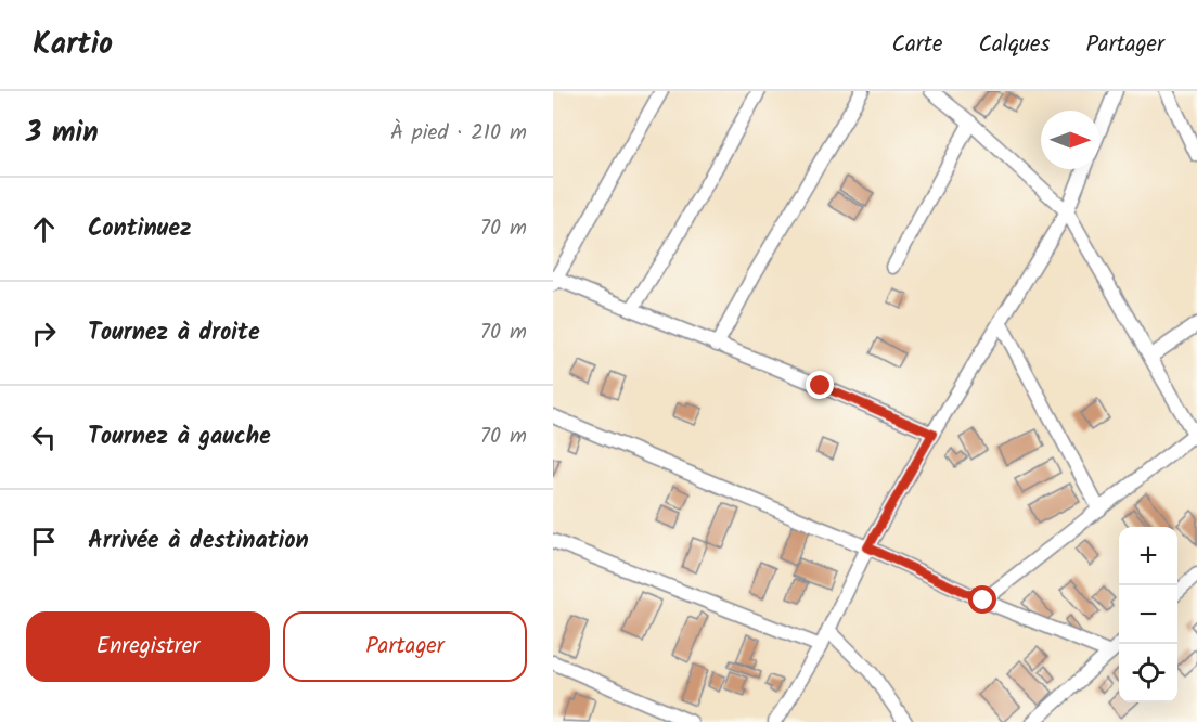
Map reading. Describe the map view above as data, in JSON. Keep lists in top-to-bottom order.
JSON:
{
  "north": "right",
  "page": {
    "header": "Kartio",
    "nav": ["Carte", "Calques", "Partager"],
    "heading": ["3 min", "À pied · 210 m"],
    "list": [
      ["Continuez", "70 m"],
      ["Tournez à droite", "70 m"],
      ["Tournez à gauche", "70 m"],
      "Arrivée à destination"
    ],
    "map_buttons": ["+", "−"],
    "buttons": ["Enregistrer", "Partager"]
  }
}
